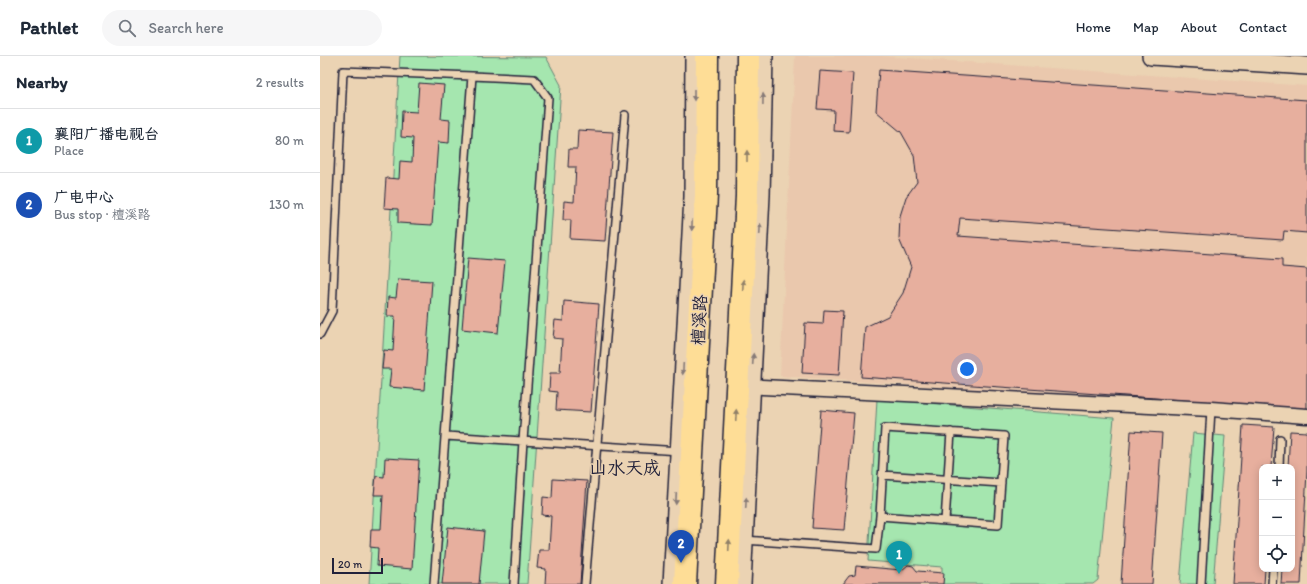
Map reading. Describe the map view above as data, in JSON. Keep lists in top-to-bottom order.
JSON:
{
  "streets": {
    "main road": ["檀溪路"]
  },
  "districts": ["山水天成"],
  "scale_bar": "20 m",
  "page": {
    "header": "Pathlet",
    "search": "Search here",
    "nav": [
      "Home",
      "Map",
      "About",
      "Contact"
    ],
    "heading": ["Nearby", "2 results"],
    "list": [
      {
        "mark": "1",
        "name": "襄阳广播电视台",
        "note": "Place",
        "value": "80 m"
      },
      {
        "mark": "2",
        "name": "广电中心",
        "note": "Bus stop · 檀溪路",
        "value": "130 m"
      }
    ],
    "map_buttons": ["+", "−"],
    "pins": ["2", "1"],
    "scale": "20 m"
  }
}
